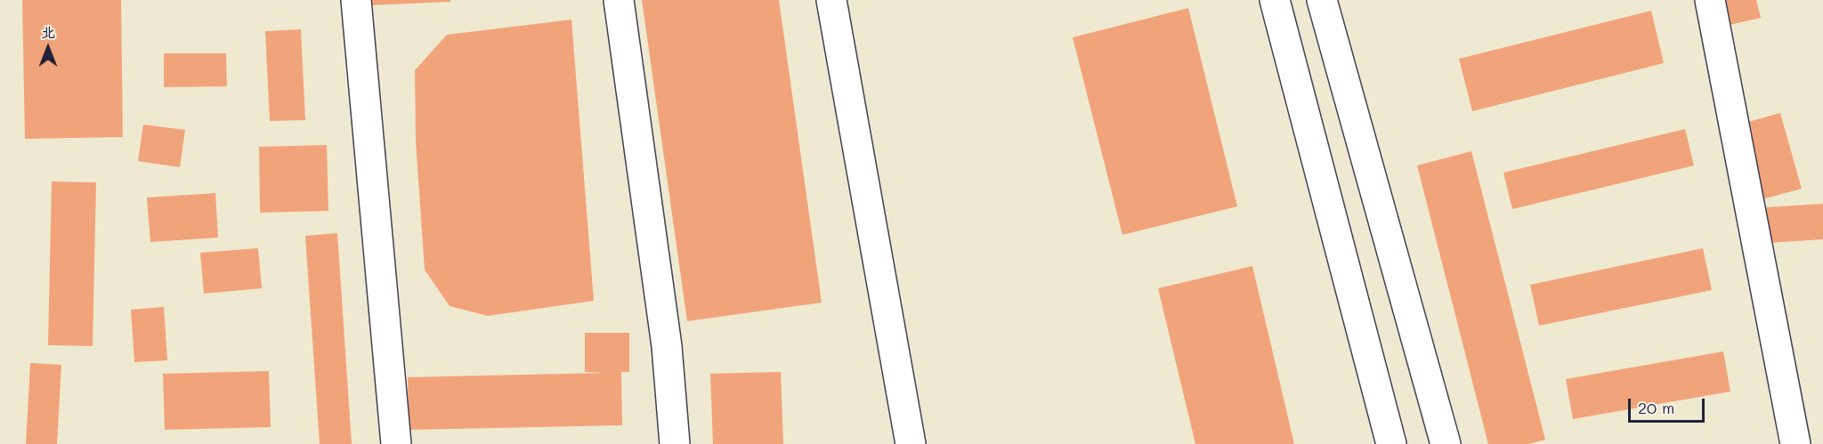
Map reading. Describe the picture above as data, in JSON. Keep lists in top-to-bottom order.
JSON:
{
  "scale_bar": "20 m",
  "north": "top"
}
